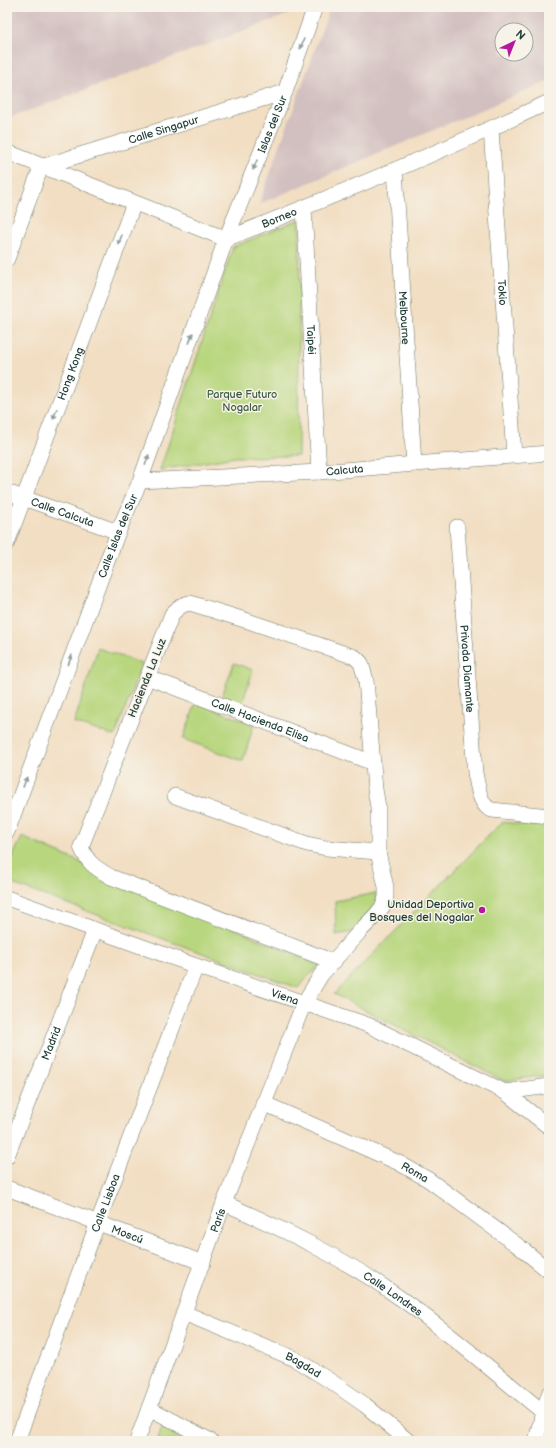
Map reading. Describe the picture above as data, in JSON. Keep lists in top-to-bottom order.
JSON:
{
  "streets": {
    "street": [
      "Islas del Sur",
      "Calle Singapur",
      "Borneo",
      "Tokio",
      "Melbourne",
      "Taipéi",
      "Hong Kong",
      "Calcuta",
      "Calle Calcuta",
      "Calle Islas del Sur",
      "Privada Diamante",
      "Hacienda La Luz",
      "Calle Hacienda Elisa",
      "Viena",
      "Madrid",
      "Roma",
      "Calle Lisboa",
      "París",
      "Moscú",
      "Calle Londres",
      "Bagdad"
    ]
  },
  "crossings": [
    ["Islas del Sur", "Calle Singapur"],
    ["Islas del Sur", "Borneo"],
    ["Islas del Sur", "Calle Islas del Sur"],
    ["Borneo", "Tokio"],
    ["Borneo", "Melbourne"],
    ["Borneo", "Taipéi"],
    ["Borneo", "Calle Islas del Sur"],
    ["Tokio", "Calcuta"],
    ["Melbourne", "Calcuta"],
    ["Taipéi", "Calcuta"],
    ["Hong Kong", "Calle Calcuta"],
    ["Calcuta", "Calle Islas del Sur"],
    ["Calle Calcuta", "Calle Islas del Sur"],
    ["Hacienda La Luz", "Calle Hacienda Elisa"],
    ["Hacienda La Luz", "Viena"],
    ["Hacienda La Luz", "París"],
    ["Viena", "Madrid"],
    ["Viena", "Calle Lisboa"],
    ["Viena", "París"],
    ["Roma", "París"],
    ["Calle Lisboa", "Moscú"],
    ["París", "Moscú"],
    ["París", "Calle Londres"],
    ["París", "Bagdad"]
  ],
  "one_way": ["Islas del Sur", "Calle Islas del Sur"],
  "parks": ["Parque Futuro Nogalar"],
  "places": ["Unidad Deportiva Bosques del Nogalar"],
  "north": "top right"
}
